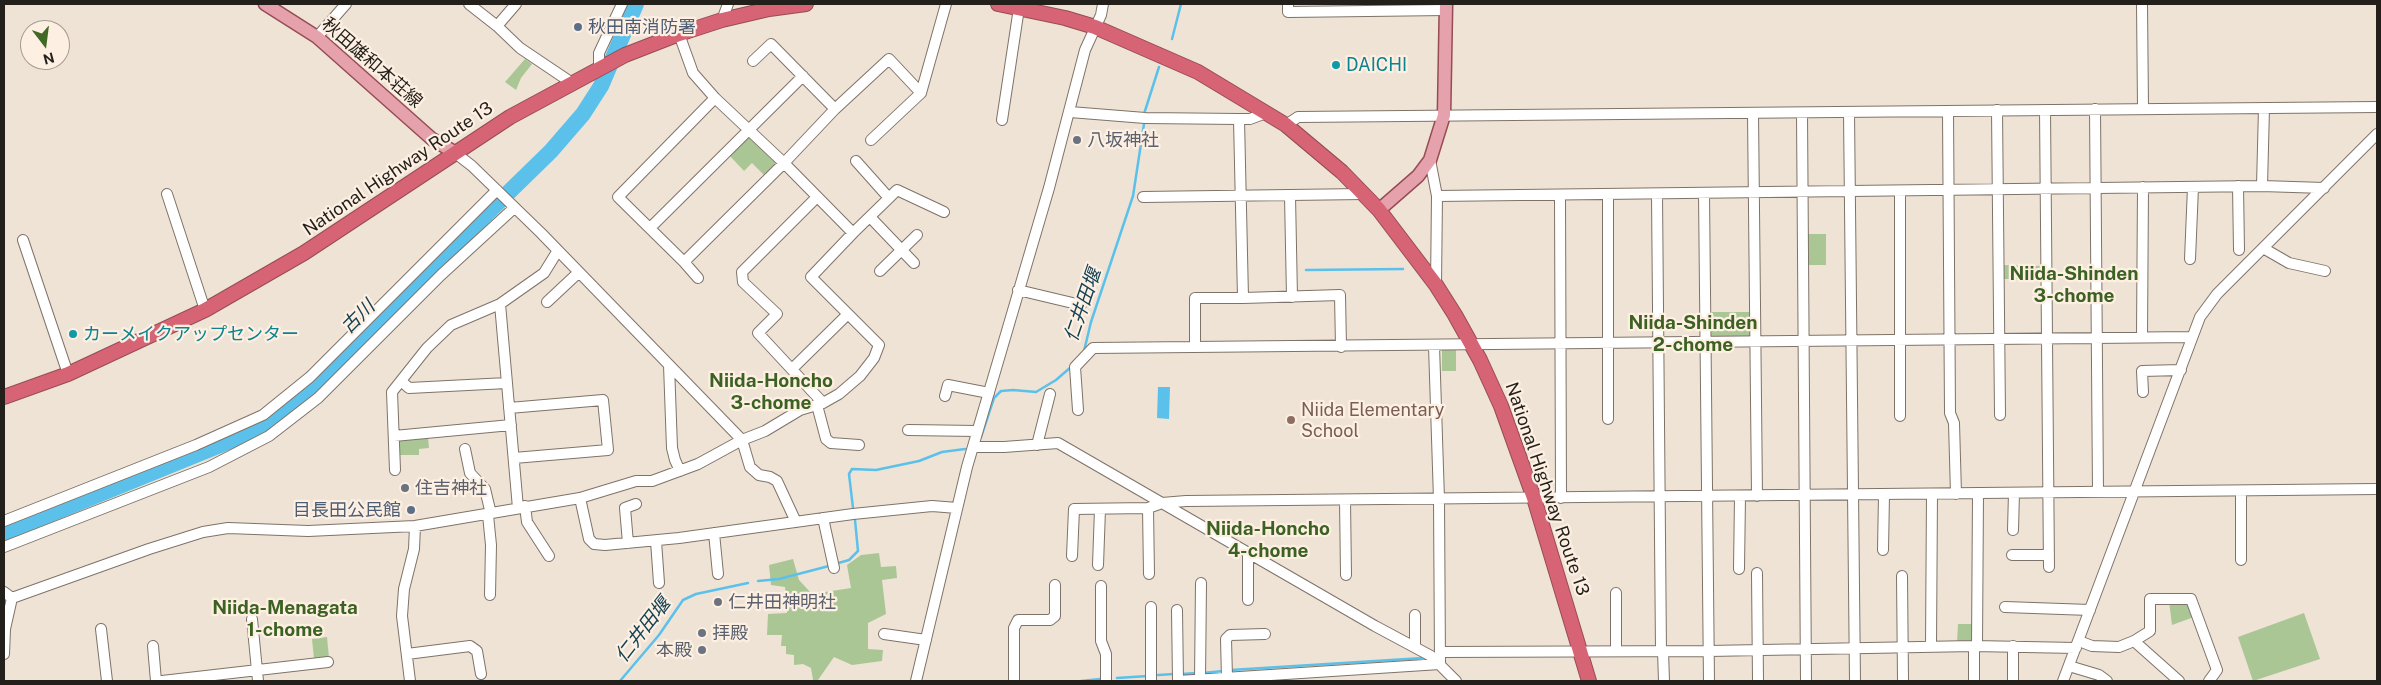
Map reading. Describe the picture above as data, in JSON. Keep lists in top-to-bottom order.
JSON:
{
  "streets": {
    "highway": ["National Highway Route 13"],
    "main road": ["秋田雄和本荘線"]
  },
  "crossings": [
    ["秋田雄和本荘線", "National Highway Route 13"]
  ],
  "districts": [
    "Niida-Shinden 3-chome",
    "Niida-Shinden 2-chome",
    "Niida-Honcho 3-chome",
    "Niida-Honcho 4-chome",
    "Niida-Menagata 1-chome"
  ],
  "water": ["仁井田堰", "古川"],
  "places": [
    "秋田南消防署",
    "DAICHI",
    "八坂神社",
    "カーメイクアップセンター",
    "Niida Elementary School",
    "住吉神社",
    "目長田公民館",
    "仁井田神明社",
    "拝殿",
    "本殿"
  ],
  "north": "bottom"
}
